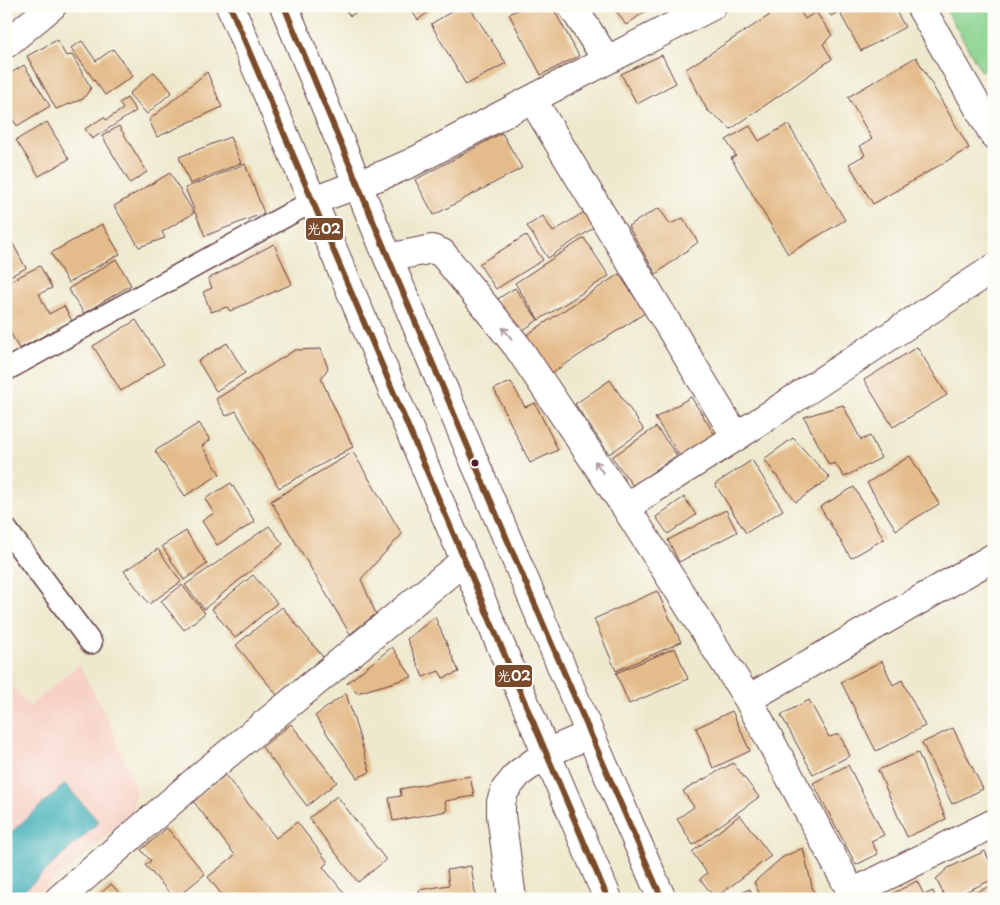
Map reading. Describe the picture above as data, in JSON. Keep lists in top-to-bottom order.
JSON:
{
  "lines": ["transit line 光02"]
}
